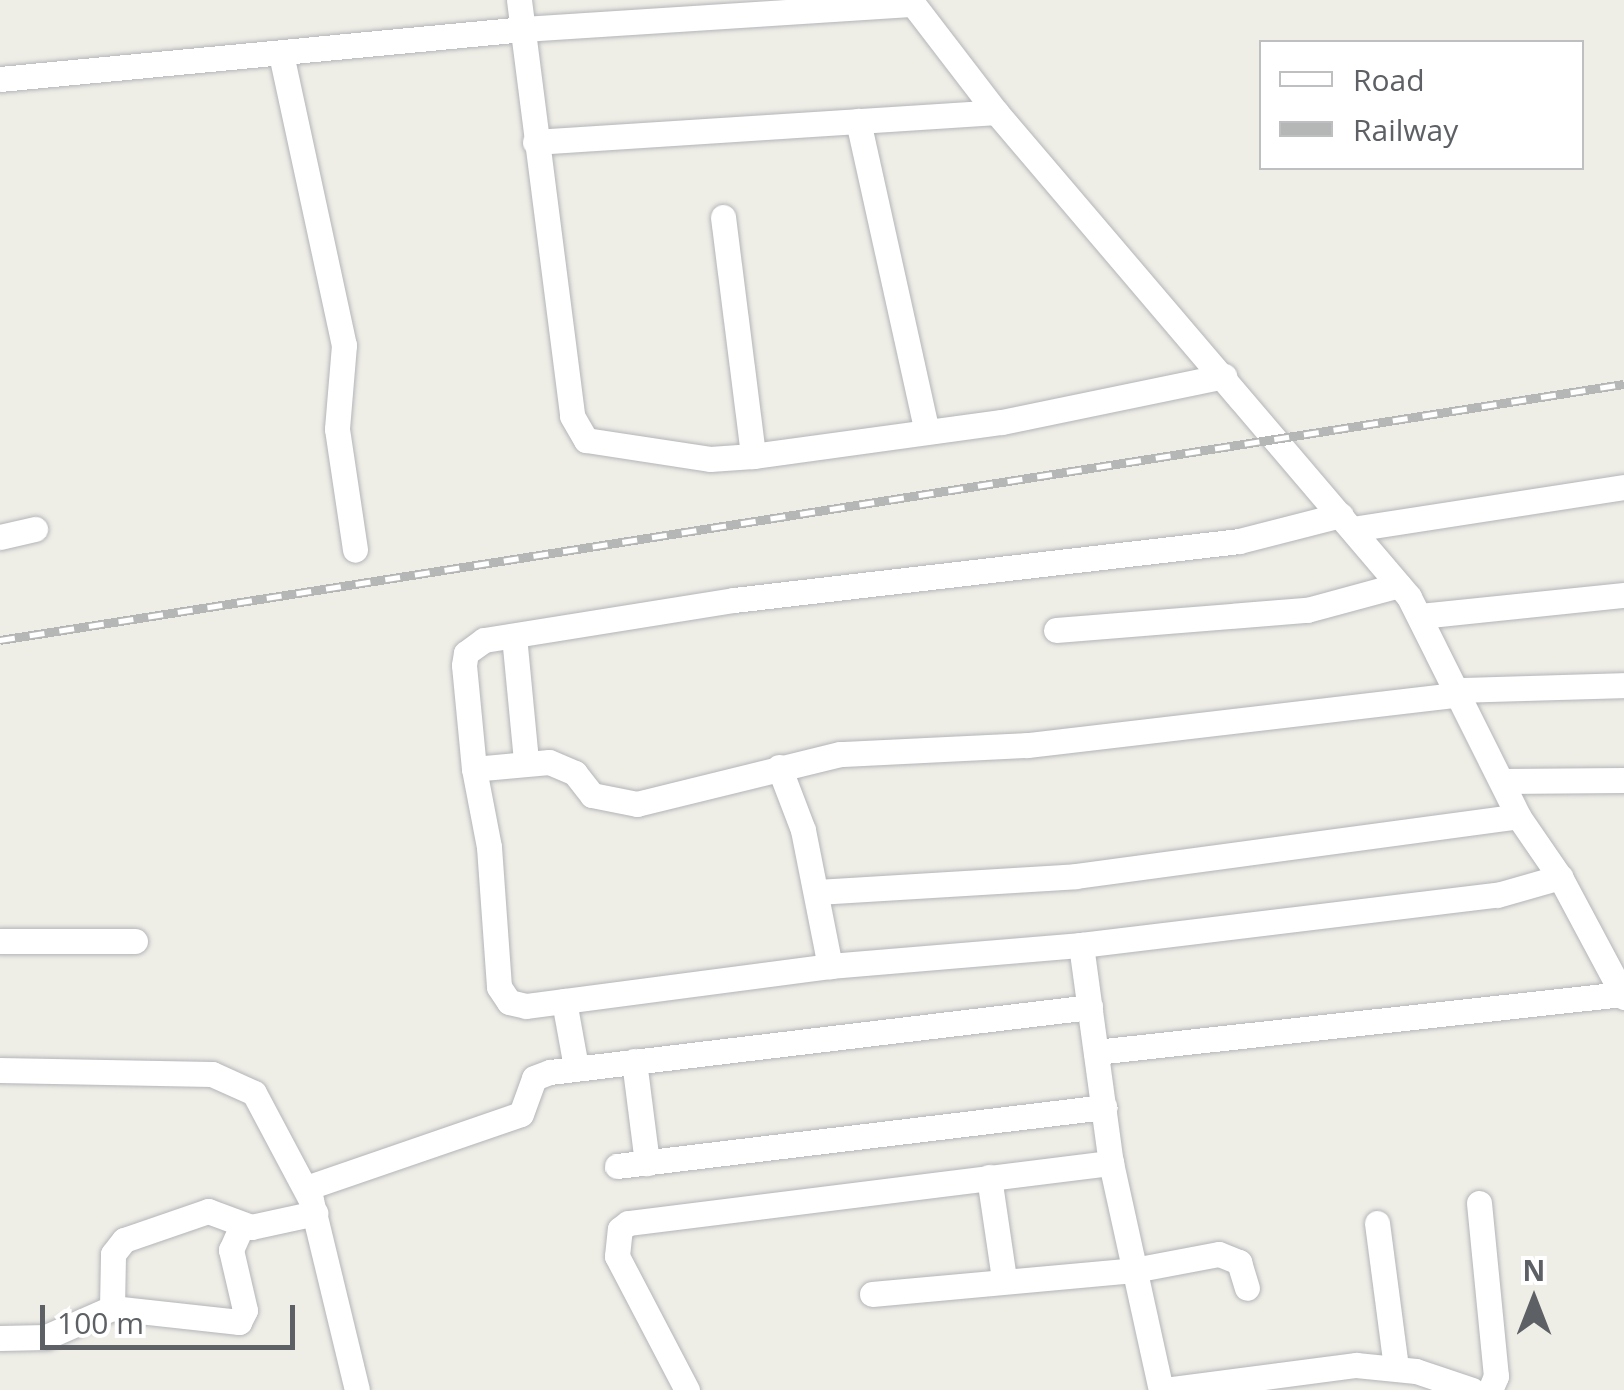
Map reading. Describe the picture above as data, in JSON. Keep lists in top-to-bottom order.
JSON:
{
  "legend": ["Road", "Railway"],
  "scale_bar": "100 m",
  "north": "top"
}
